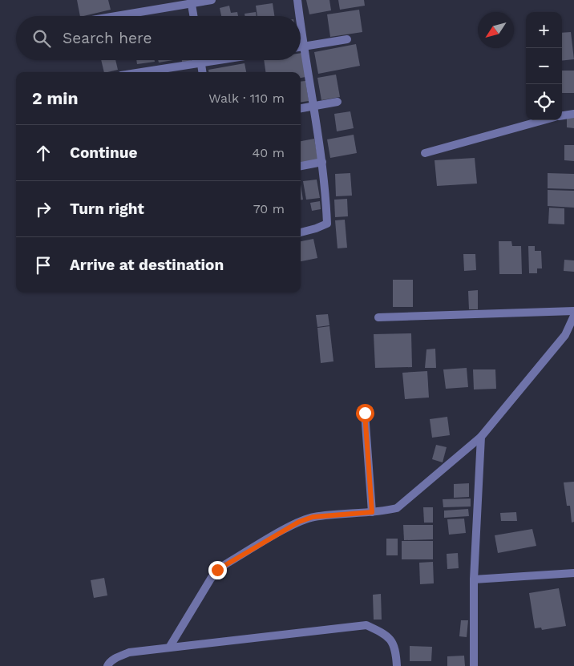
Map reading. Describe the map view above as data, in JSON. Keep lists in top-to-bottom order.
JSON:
{
  "north": "bottom left",
  "page": {
    "map_buttons": ["+", "−"],
    "search": "Search here",
    "heading": ["2 min", "Walk · 110 m"],
    "list": [
      ["Continue", "40 m"],
      ["Turn right", "70 m"],
      "Arrive at destination"
    ]
  }
}
